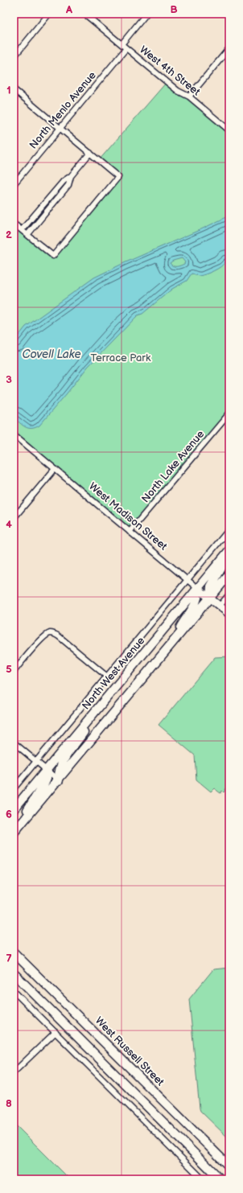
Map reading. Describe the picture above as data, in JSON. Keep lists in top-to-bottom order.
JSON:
{
  "streets": {
    "main road": ["West Madison Street", "North West Avenue", "West Russell Street"],
    "street": ["West 4th Street", "North Menlo Avenue", "North Lake Avenue"]
  },
  "crossings": [
    ["West 4th Street", "North Menlo Avenue"],
    ["North Lake Avenue", "West Madison Street"],
    ["West Madison Street", "North West Avenue"]
  ],
  "water": ["Covell Lake"],
  "parks": ["Terrace Park"],
  "grid": {
    "columns": ["A", "B"],
    "rows": [
      "1",
      "2",
      "3",
      "4",
      "5",
      "6",
      "7",
      "8"
    ]
  }
}
